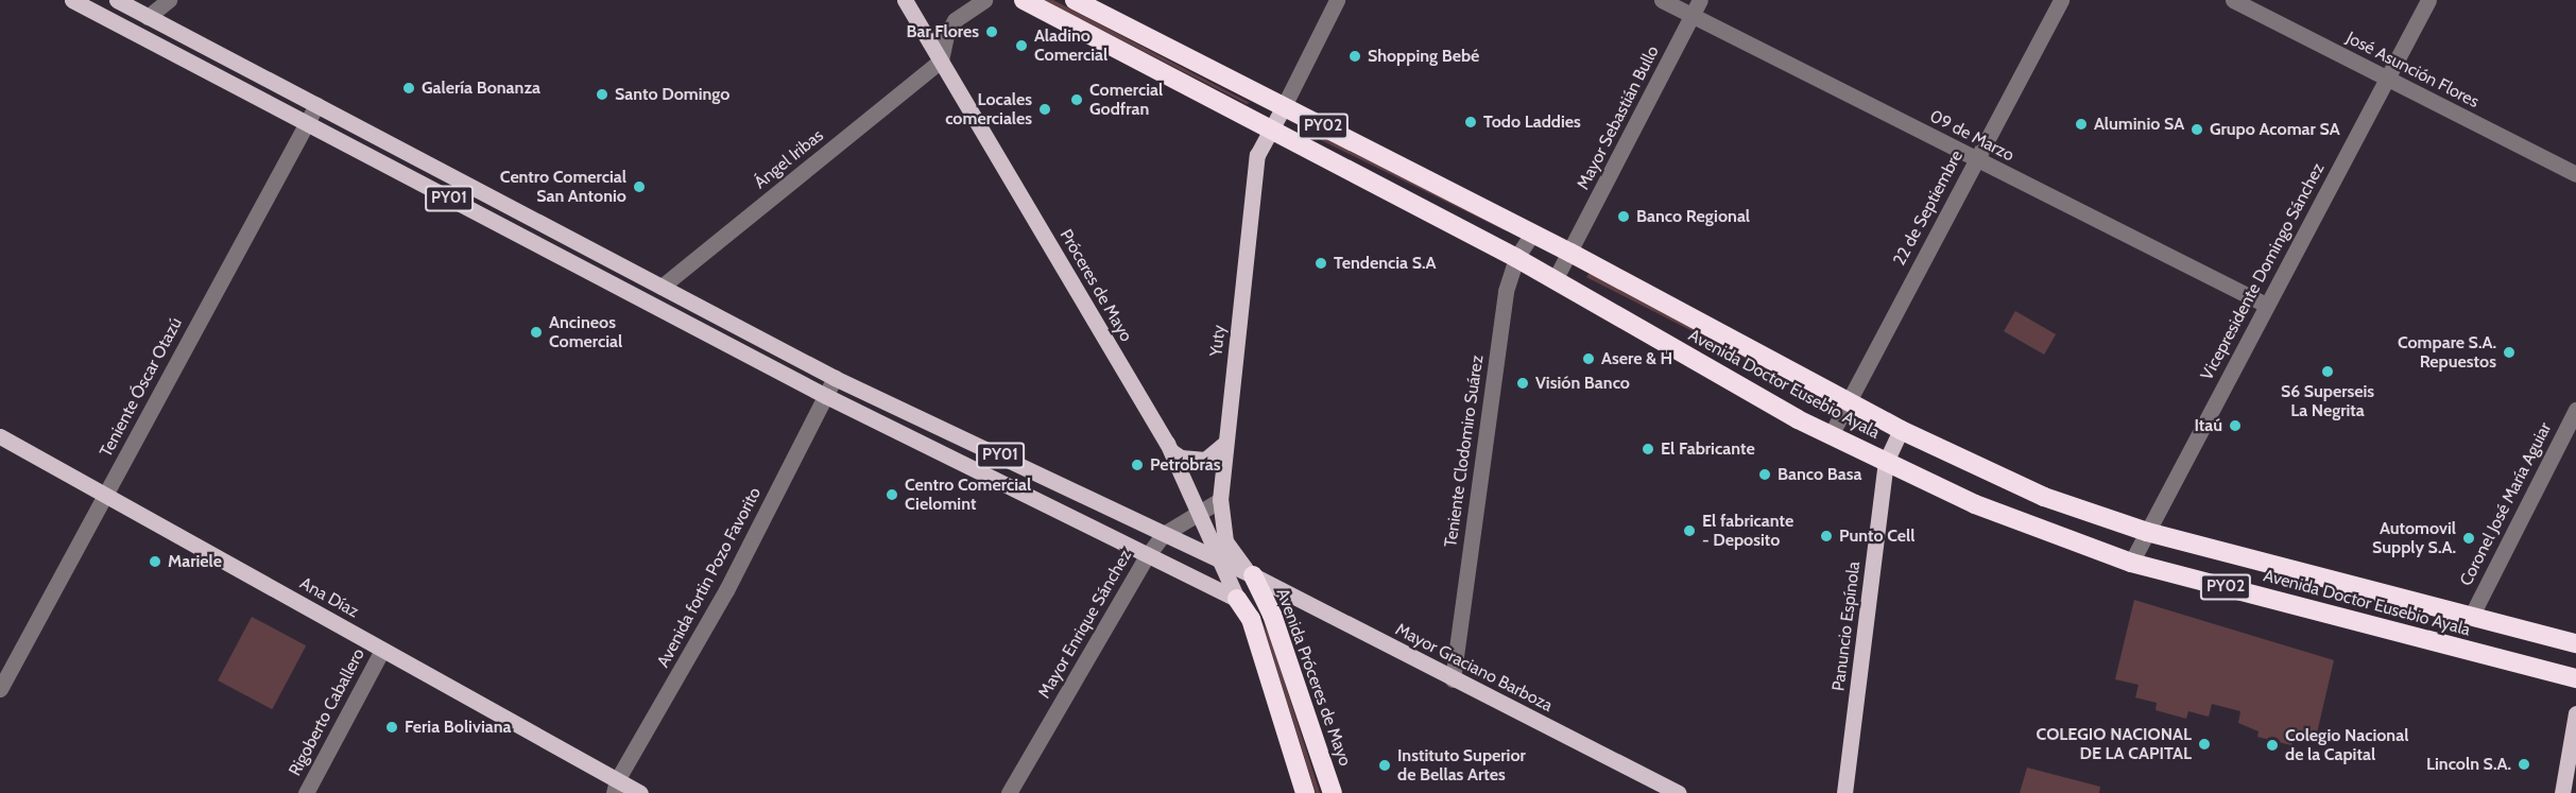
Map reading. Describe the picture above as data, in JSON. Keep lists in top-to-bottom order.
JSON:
{
  "streets": {
    "highway": ["PY02", "Avenida Doctor Eusebio Ayala", "Avenida Próceres de Mayo"],
    "main road": [
      "PY01",
      "Próceres de Mayo",
      "Yuty",
      "Ana Díaz",
      "Panuncio Espínola",
      "Mayor Graciano Barboza"
    ],
    "street": [
      "José Asunción Flores",
      "Mayor Sebastián Bullo",
      "09 de Marzo",
      "Ángel Iribas",
      "22 de Septiembre",
      "Vicepresidente Domingo Sánchez",
      "Teniente Óscar Otazú",
      "Teniente Clodomiro Suárez",
      "Coronel José María Aguiar",
      "Avenida fortin Pozo Favorito",
      "Mayor Enrique Sánchez",
      "Rigoberto Caballero"
    ]
  },
  "crossings": [
    ["José Asunción Flores", "Vicepresidente Domingo Sánchez"],
    ["Mayor Sebastián Bullo", "09 de Marzo"],
    ["Mayor Sebastián Bullo", "Avenida Doctor Eusebio Ayala"],
    ["09 de Marzo", "22 de Septiembre"],
    ["09 de Marzo", "Vicepresidente Domingo Sánchez"],
    ["Ángel Iribas", "PY01"],
    ["Ángel Iribas", "Próceres de Mayo"],
    ["PY01", "Próceres de Mayo"],
    ["PY01", "Yuty"],
    ["PY01", "Teniente Óscar Otazú"],
    ["PY01", "Avenida fortin Pozo Favorito"],
    ["PY01", "Mayor Enrique Sánchez"],
    ["PY01", "Mayor Graciano Barboza"],
    ["PY01", "Avenida Próceres de Mayo"],
    ["22 de Septiembre", "Avenida Doctor Eusebio Ayala"],
    ["Vicepresidente Domingo Sánchez", "Avenida Doctor Eusebio Ayala"],
    ["Próceres de Mayo", "Mayor Enrique Sánchez"],
    ["Yuty", "Avenida Doctor Eusebio Ayala"],
    ["Yuty", "Mayor Enrique Sánchez"],
    ["Yuty", "Mayor Graciano Barboza"],
    ["Yuty", "Avenida Próceres de Mayo"],
    ["Avenida Doctor Eusebio Ayala", "Teniente Clodomiro Suárez"],
    ["Avenida Doctor Eusebio Ayala", "Coronel José María Aguiar"],
    ["Avenida Doctor Eusebio Ayala", "Panuncio Espínola"],
    ["Teniente Óscar Otazú", "Ana Díaz"],
    ["Teniente Clodomiro Suárez", "Mayor Graciano Barboza"],
    ["Avenida fortin Pozo Favorito", "Ana Díaz"],
    ["Ana Díaz", "Rigoberto Caballero"],
    ["Mayor Graciano Barboza", "Avenida Próceres de Mayo"]
  ],
  "places": [
    "Bar Flores",
    "Aladino Comercial",
    "Shopping Bebé",
    "Galería Bonanza",
    "Santo Domingo",
    "Comercial Godfran",
    "Locales comerciales",
    "Todo Laddies",
    "Aluminio SA",
    "Grupo Acomar SA",
    "Centro Comercial San Antonio",
    "Banco Regional",
    "Tendencia S.A",
    "Ancineos Comercial",
    "Compare S.A. Repuestos",
    "Asere & H",
    "S6 Superseis La Negrita",
    "Visión Banco",
    "Itaú",
    "El Fabricante",
    "Petrobras",
    "Banco Basa",
    "Centro Comercial Cielomint",
    "El fabricante - Deposito",
    "Punto Cell",
    "Automovil Supply S.A.",
    "Mariele",
    "Feria Boliviana",
    "COLEGIO NACIONAL DE LA CAPITAL",
    "Colegio Nacional de la Capital",
    "Lincoln S.A.",
    "Instituto Superior de Bellas Artes"
  ]
}
